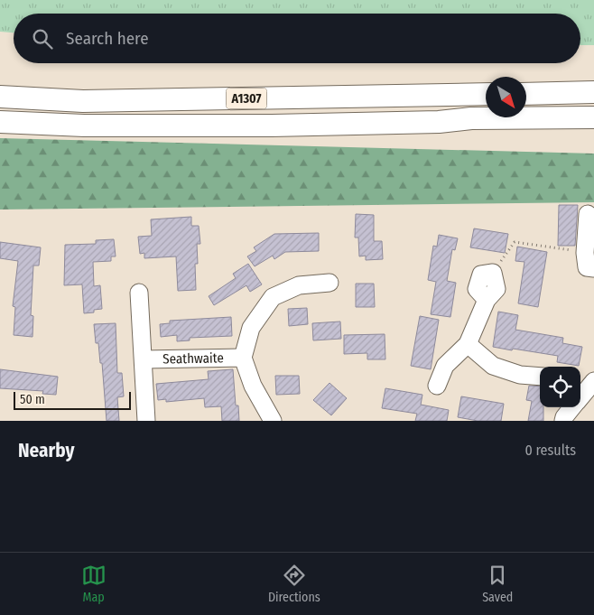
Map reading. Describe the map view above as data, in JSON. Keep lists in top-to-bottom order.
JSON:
{
  "streets": {
    "main road": ["A1307"],
    "street": ["Seathwaite"]
  },
  "scale_bar": "50 m",
  "north": "bottom right",
  "page": {
    "search": "Search here",
    "scale": "50 m",
    "heading": ["Nearby", "0 results"],
    "nav": ["Map", "Directions", "Saved"]
  }
}
